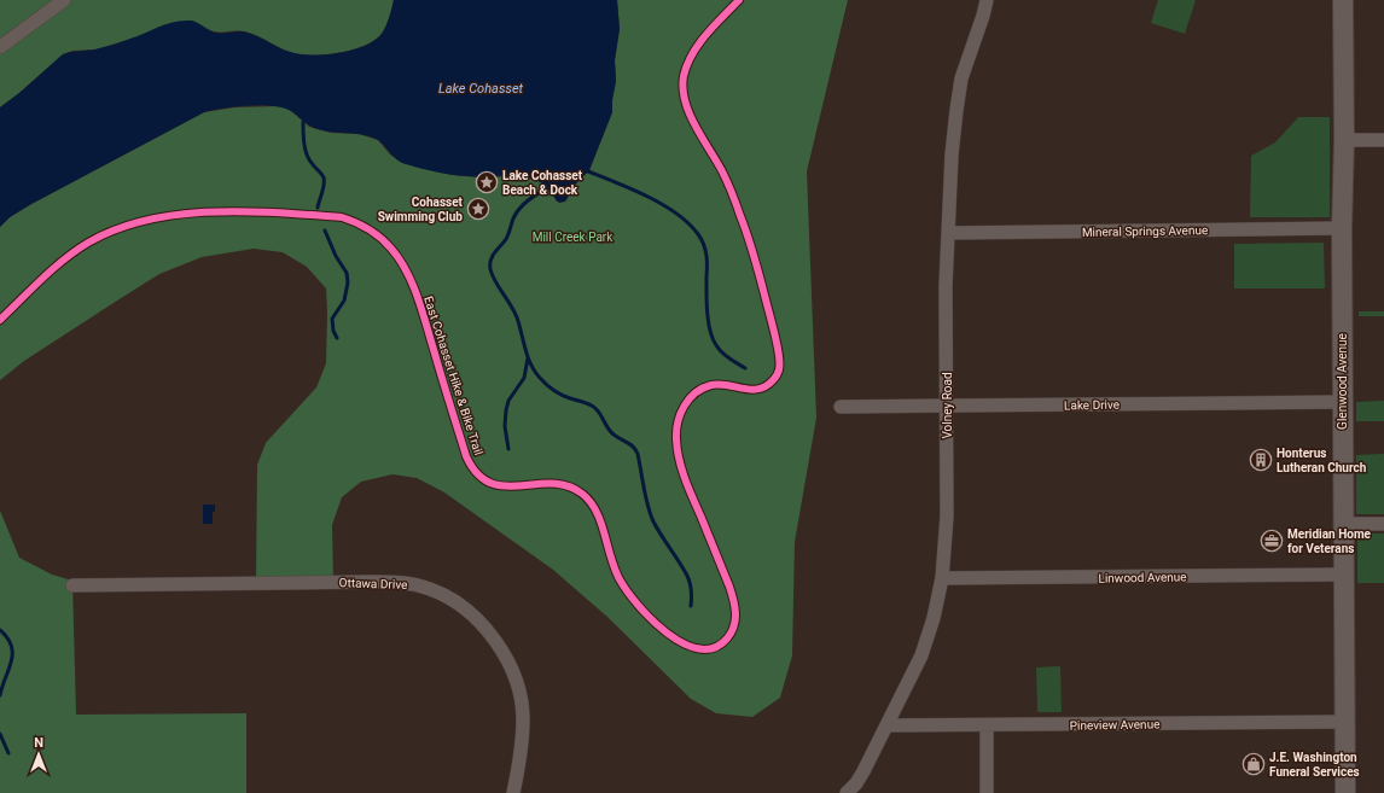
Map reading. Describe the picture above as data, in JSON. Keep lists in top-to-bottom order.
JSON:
{
  "streets": {
    "main road": ["Glenwood Avenue"],
    "street": [
      "Mineral Springs Avenue",
      "Lake Drive",
      "Volney Road",
      "Linwood Avenue",
      "Ottawa Drive",
      "Pineview Avenue"
    ],
    "cycle path": ["East Cohasset Hike & Bike Trail"]
  },
  "crossings": [
    ["Mineral Springs Avenue", "Glenwood Avenue"],
    ["Mineral Springs Avenue", "Volney Road"],
    ["Glenwood Avenue", "Lake Drive"],
    ["Glenwood Avenue", "Linwood Avenue"],
    ["Glenwood Avenue", "Pineview Avenue"],
    ["Lake Drive", "Volney Road"],
    ["Volney Road", "Linwood Avenue"],
    ["Volney Road", "Pineview Avenue"]
  ],
  "water": ["Lake Cohasset"],
  "parks": ["Mill Creek Park"],
  "places": {
    "place": ["Lake Cohasset Beach & Dock", "Cohasset Swimming Club"],
    "building": ["Honterus Lutheran Church"],
    "office": ["Meridian Home for Veterans"],
    "shop": ["J.E. Washington Funeral Services"]
  },
  "north": "top"
}
